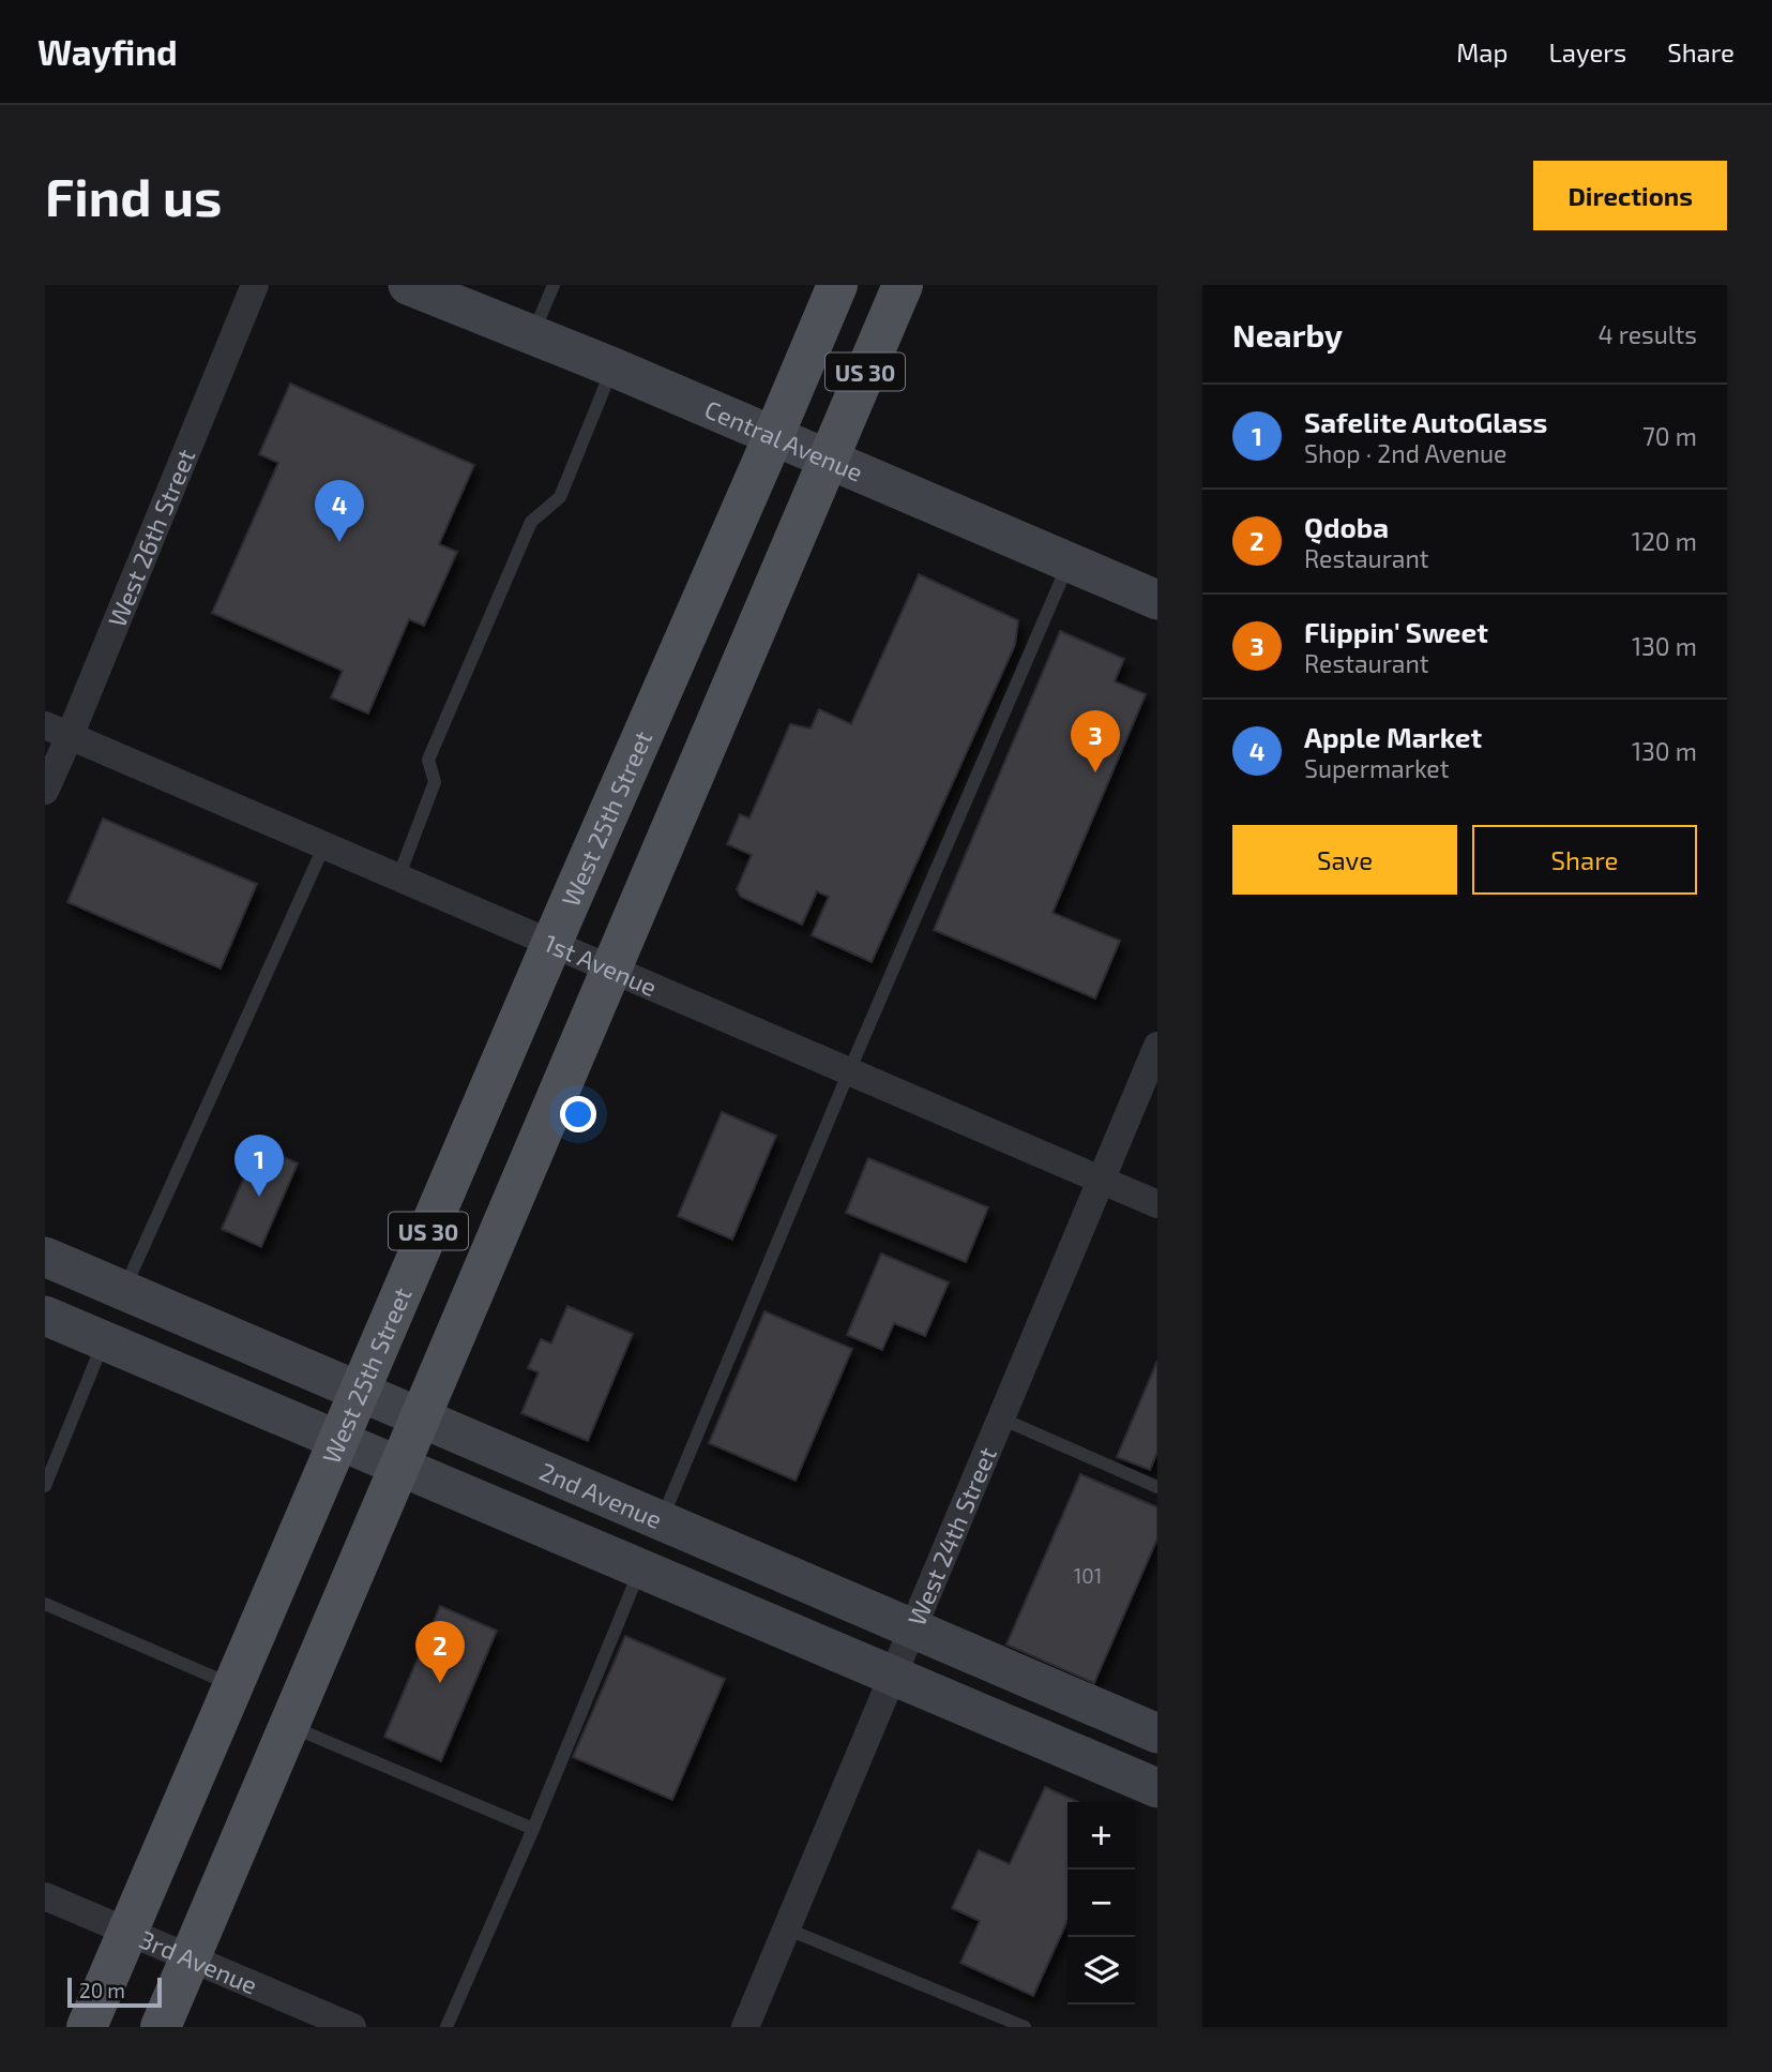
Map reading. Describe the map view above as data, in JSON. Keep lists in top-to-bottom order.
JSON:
{
  "streets": {
    "main road": [
      "US 30",
      "Central Avenue",
      "West 25th Street",
      "2nd Avenue"
    ],
    "street": [
      "West 26th Street",
      "1st Avenue",
      "West 24th Street",
      "3rd Avenue"
    ]
  },
  "crossings": [
    ["US 30", "Central Avenue"],
    ["US 30", "West 25th Street"],
    ["US 30", "1st Avenue"],
    ["US 30", "2nd Avenue"],
    ["US 30", "3rd Avenue"],
    ["Central Avenue", "West 25th Street"],
    ["West 26th Street", "1st Avenue"],
    ["West 25th Street", "1st Avenue"],
    ["West 25th Street", "2nd Avenue"],
    ["West 25th Street", "3rd Avenue"],
    ["1st Avenue", "West 24th Street"],
    ["2nd Avenue", "West 24th Street"]
  ],
  "house_numbers": ["101"],
  "scale_bar": "20 m",
  "page": {
    "header": "Wayfind",
    "nav": ["Map", "Layers", "Share"],
    "buttons": [
      "Directions",
      ["Save", "Share"]
    ],
    "title": "Find us",
    "heading": ["Nearby", "4 results"],
    "list": [
      {
        "mark": "1",
        "name": "Safelite AutoGlass",
        "note": "Shop · 2nd Avenue",
        "value": "70 m"
      },
      {
        "mark": "2",
        "name": "Qdoba",
        "note": "Restaurant",
        "value": "120 m"
      },
      {
        "mark": "3",
        "name": "Flippin' Sweet",
        "note": "Restaurant",
        "value": "130 m"
      },
      {
        "mark": "4",
        "name": "Apple Market",
        "note": "Supermarket",
        "value": "130 m"
      }
    ],
    "pins": [
      "4",
      "3",
      "1",
      "2"
    ],
    "map_buttons": ["+", "−"],
    "scale": "20 m"
  }
}
